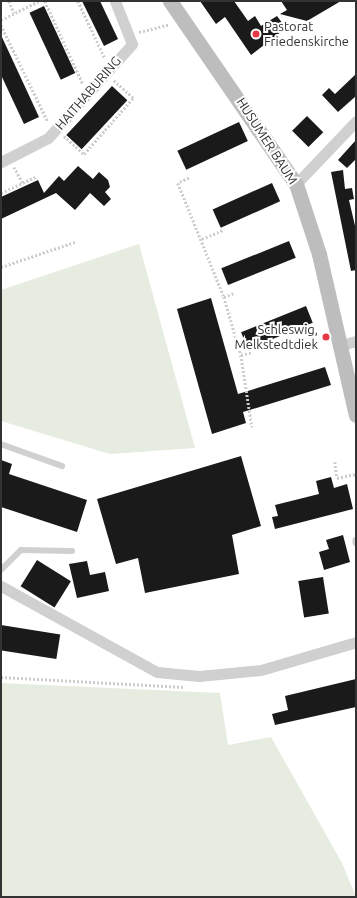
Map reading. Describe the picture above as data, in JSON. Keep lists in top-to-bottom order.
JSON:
{
  "streets": {
    "street": ["HAITHABURING", "HUSUMER BAUM"]
  },
  "places": ["Pastorat Friedenskirche", "Schleswig, Melkstedtdiek"]
}
